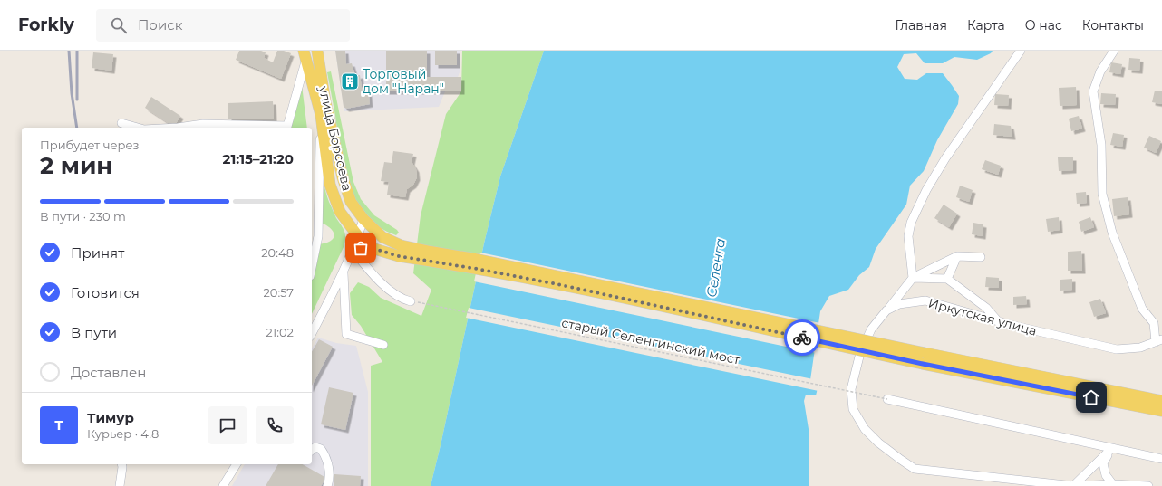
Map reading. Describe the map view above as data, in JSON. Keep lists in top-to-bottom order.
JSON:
{
  "streets": {
    "main road": ["улица Борсоева"],
    "street": ["Иркутская улица"],
    "path": ["старый Селенгинский мост"]
  },
  "water": ["Селенга"],
  "places": {
    "building": ["Торговый дом \"Наран\""]
  },
  "page": {
    "header": "Forkly",
    "search": "Поиск",
    "nav": [
      "Главная",
      "Карта",
      "О нас",
      "Контакты"
    ],
    "heading": ["2 мин", "Прибудет через", "21:15–21:20"],
    "panel": ["Тимур", "Курьер · 4.8"],
    "bar": "В пути · 230 m",
    "list": [
      ["Принят", "20:48"],
      ["Готовится", "20:57"],
      ["В пути", "21:02"],
      "Доставлен"
    ],
    "round": "Т"
  }
}
